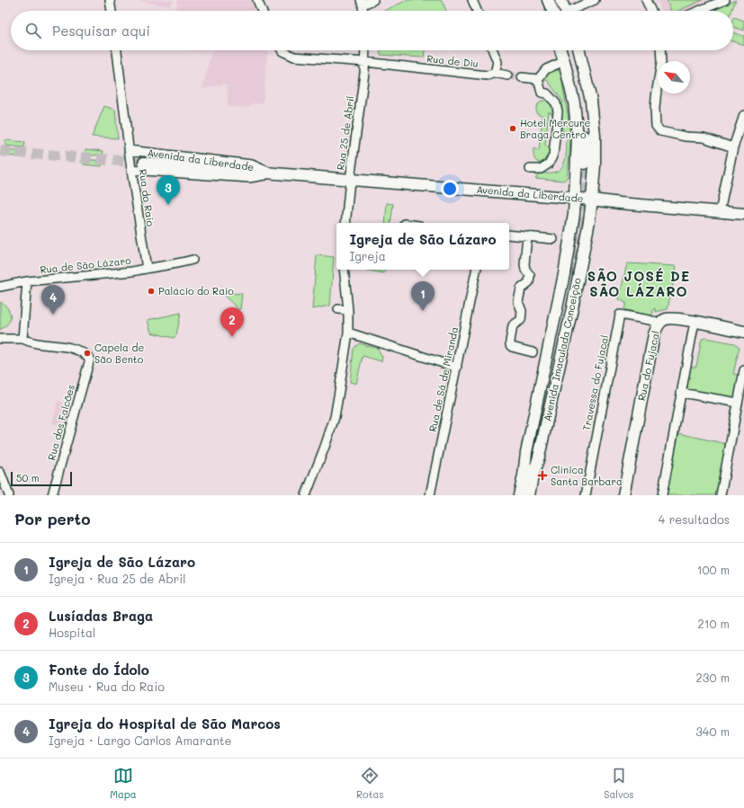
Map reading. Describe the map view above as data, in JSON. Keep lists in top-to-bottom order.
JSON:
{
  "streets": {
    "main road": ["Avenida da Liberdade", "Avenida Imaculada Conceição", "Rua do Fujacal"],
    "street": [
      "Rua de Diu",
      "Rua 25 de Abril",
      "Rua do Raio",
      "Rua de São Lázaro",
      "Rua de Sá de Miranda",
      "Travessa do Fujacal",
      "Rua dos Falcões"
    ]
  },
  "crossings": [
    ["Rua de Diu", "Rua 25 de Abril"],
    ["Rua 25 de Abril", "Avenida da Liberdade"],
    ["Avenida da Liberdade", "Rua do Raio"],
    ["Avenida da Liberdade", "Avenida Imaculada Conceição"],
    ["Rua do Raio", "Rua de São Lázaro"],
    ["Rua do Fujacal", "Travessa do Fujacal"]
  ],
  "districts": ["SÃO JOSÉ DE SÃO LÁZARO"],
  "places": {
    "other": ["Hotel Mercure Braga Centro", "Palácio do Raio", "Capela de São Bento"],
    "health": ["Clínica Santa Barbara"]
  },
  "scale_bar": "50 m",
  "north": "top left",
  "page": {
    "search": "Pesquisar aqui",
    "pins": [
      "3",
      "1",
      "4",
      "2"
    ],
    "popup": ["Igreja de São Lázaro", "Igreja"],
    "scale": "50 m",
    "heading": ["Por perto", "4 resultados"],
    "list": [
      {
        "mark": "1",
        "name": "Igreja de São Lázaro",
        "note": "Igreja · Rua 25 de Abril",
        "value": "100 m"
      },
      {
        "mark": "2",
        "name": "Lusíadas Braga",
        "note": "Hospital",
        "value": "210 m"
      },
      {
        "mark": "3",
        "name": "Fonte do Ídolo",
        "note": "Museu · Rua do Raio",
        "value": "230 m"
      },
      {
        "mark": "4",
        "name": "Igreja do Hospital de São Marcos",
        "note": "Igreja · Largo Carlos Amarante",
        "value": "340 m"
      }
    ],
    "nav": ["Mapa", "Rotas", "Salvos"]
  }
}
